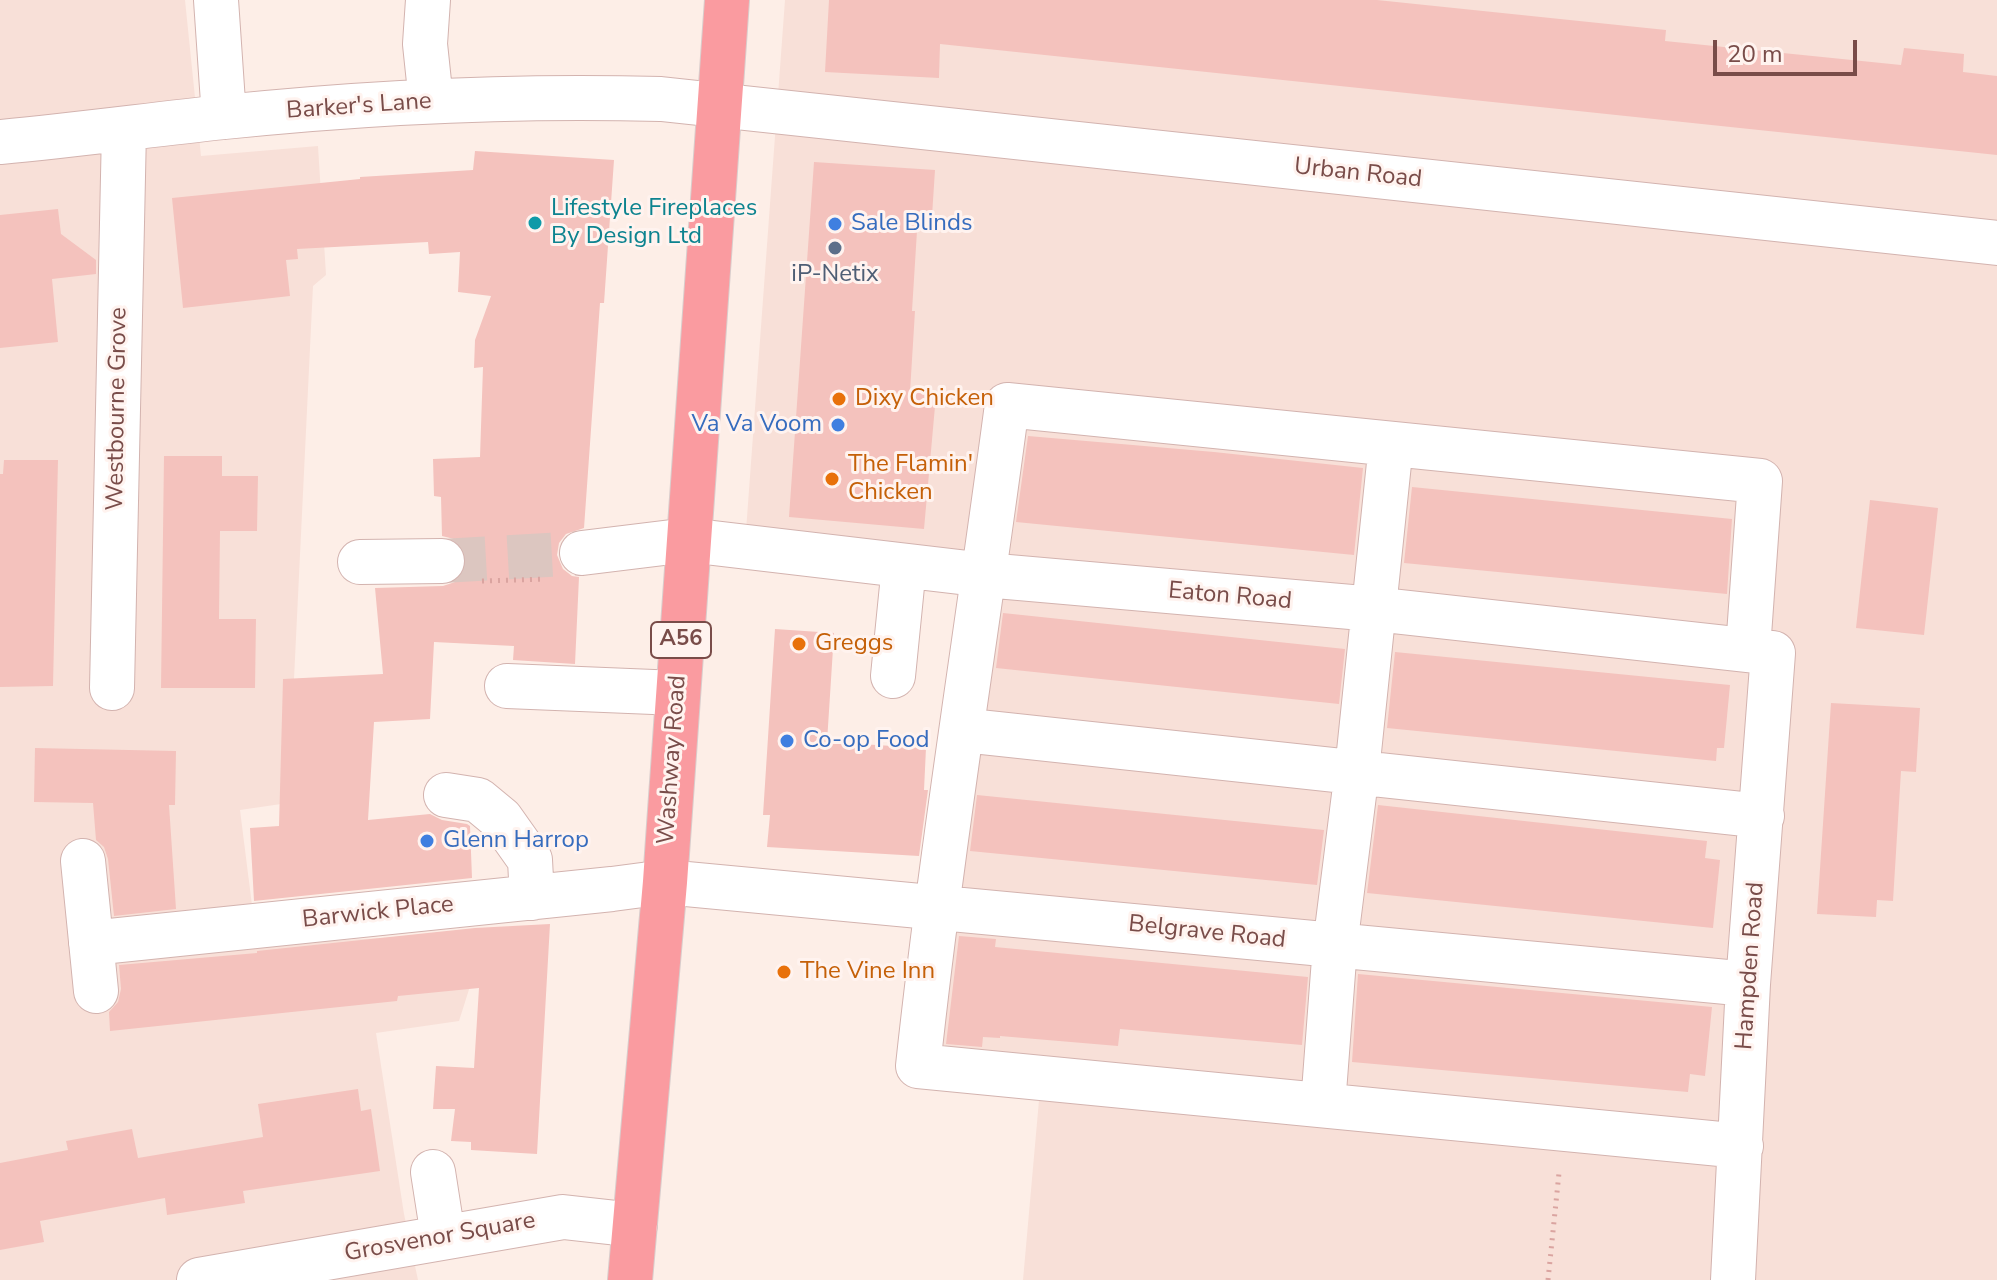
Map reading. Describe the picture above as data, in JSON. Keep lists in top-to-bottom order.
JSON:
{
  "streets": {
    "highway": ["A56", "Washway Road"],
    "street": [
      "Barker's Lane",
      "Urban Road",
      "Westbourne Grove",
      "Eaton Road",
      "Barwick Place",
      "Belgrave Road",
      "Hampden Road",
      "Grosvenor Square"
    ]
  },
  "crossings": [
    ["Barker's Lane", "Urban Road"],
    ["Barker's Lane", "Westbourne Grove"],
    ["Barker's Lane", "Washway Road"],
    ["Urban Road", "Washway Road"],
    ["Eaton Road", "Washway Road"],
    ["Eaton Road", "Hampden Road"],
    ["Washway Road", "Barwick Place"],
    ["Washway Road", "Belgrave Road"],
    ["Washway Road", "Grosvenor Square"],
    ["Barwick Place", "Belgrave Road"],
    ["Belgrave Road", "Hampden Road"]
  ],
  "places": [
    "Lifestyle Fireplaces By Design Ltd",
    "Sale Blinds",
    "iP-Netix",
    "Dixy Chicken",
    "Va Va Voom",
    "The Flamin' Chicken",
    "Greggs",
    "Co-op Food",
    "Glenn Harrop",
    "The Vine Inn"
  ],
  "scale_bar": "20 m"
}
